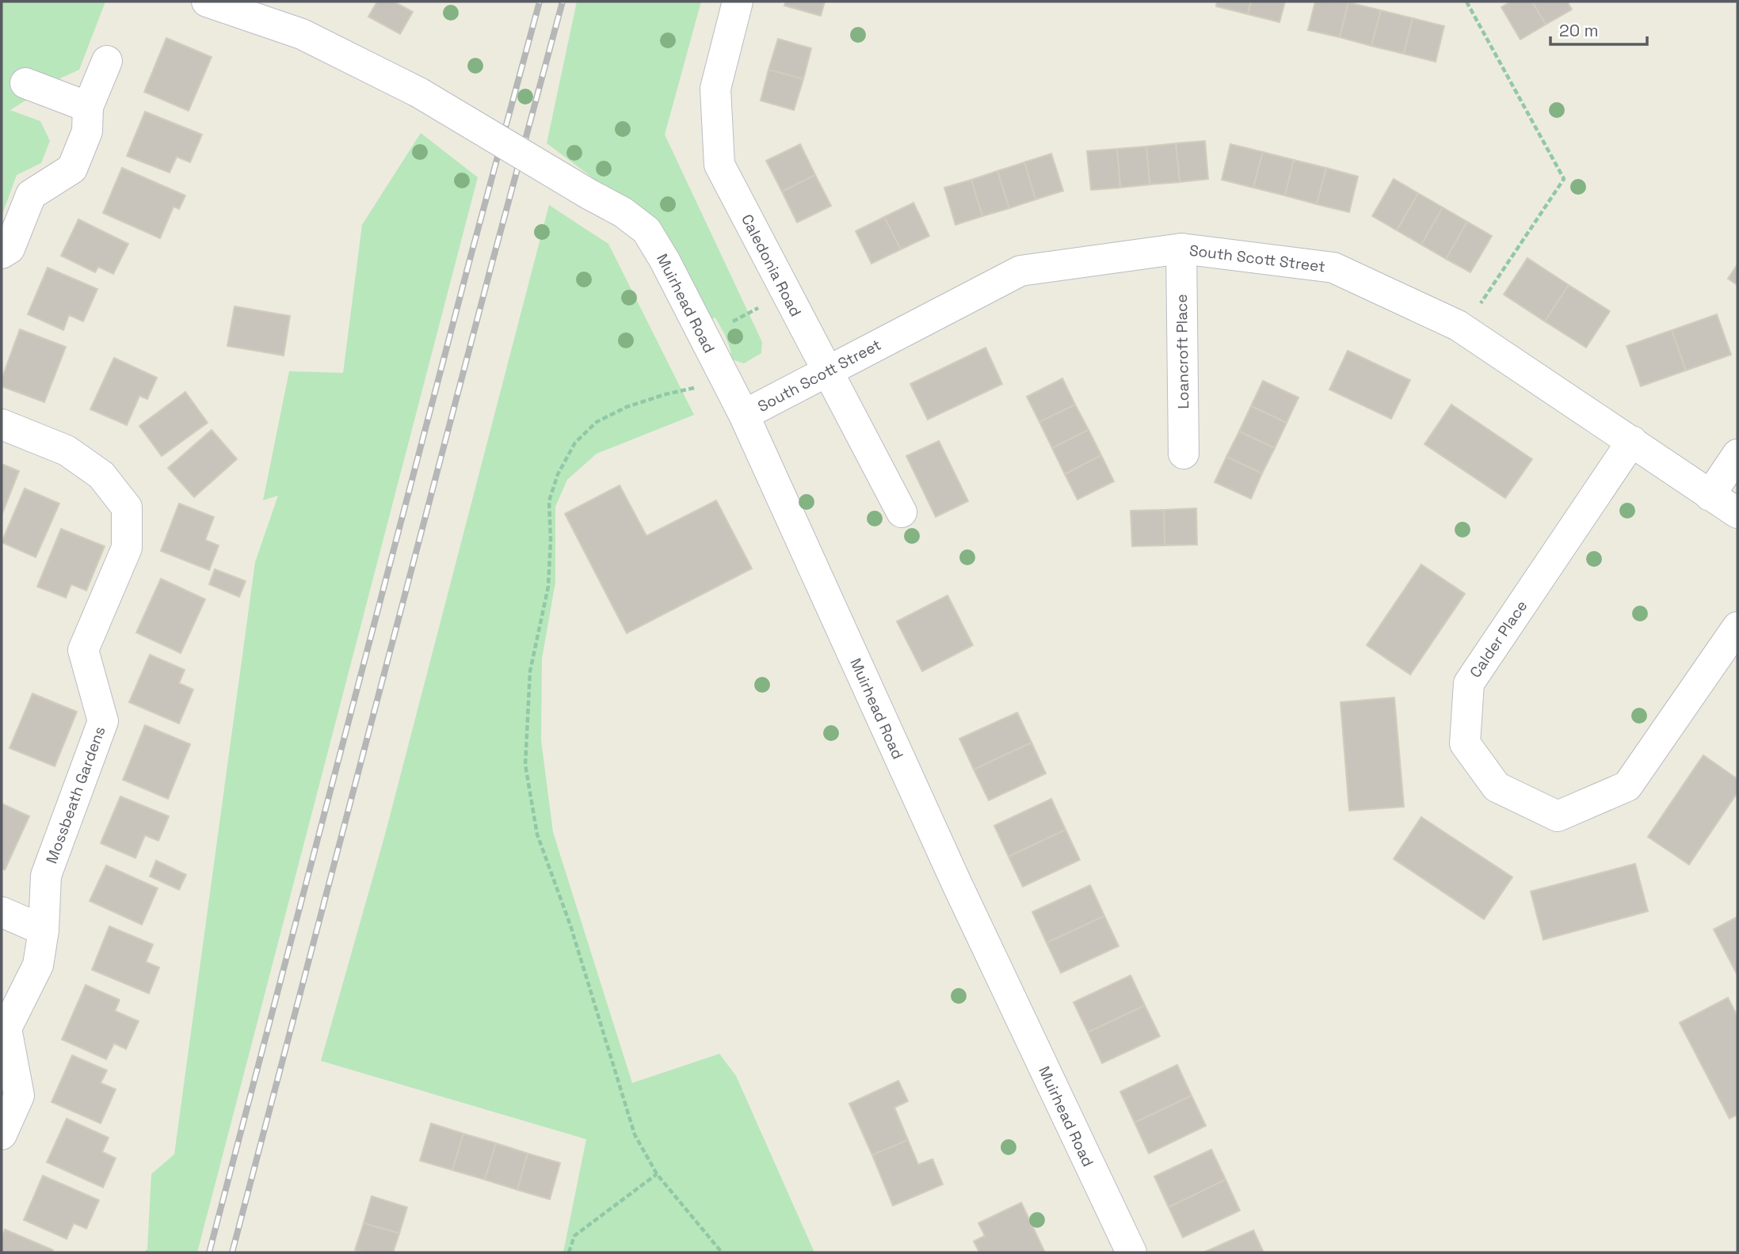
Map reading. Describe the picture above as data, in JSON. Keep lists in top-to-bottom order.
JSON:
{
  "streets": {
    "street": [
      "South Scott Street",
      "Caledonia Road",
      "Muirhead Road",
      "Loancroft Place",
      "Calder Place",
      "Mossbeath Gardens"
    ]
  },
  "crossings": [
    ["South Scott Street", "Caledonia Road"],
    ["South Scott Street", "Muirhead Road"],
    ["South Scott Street", "Loancroft Place"],
    ["South Scott Street", "Calder Place"]
  ],
  "scale_bar": "20 m"
}
